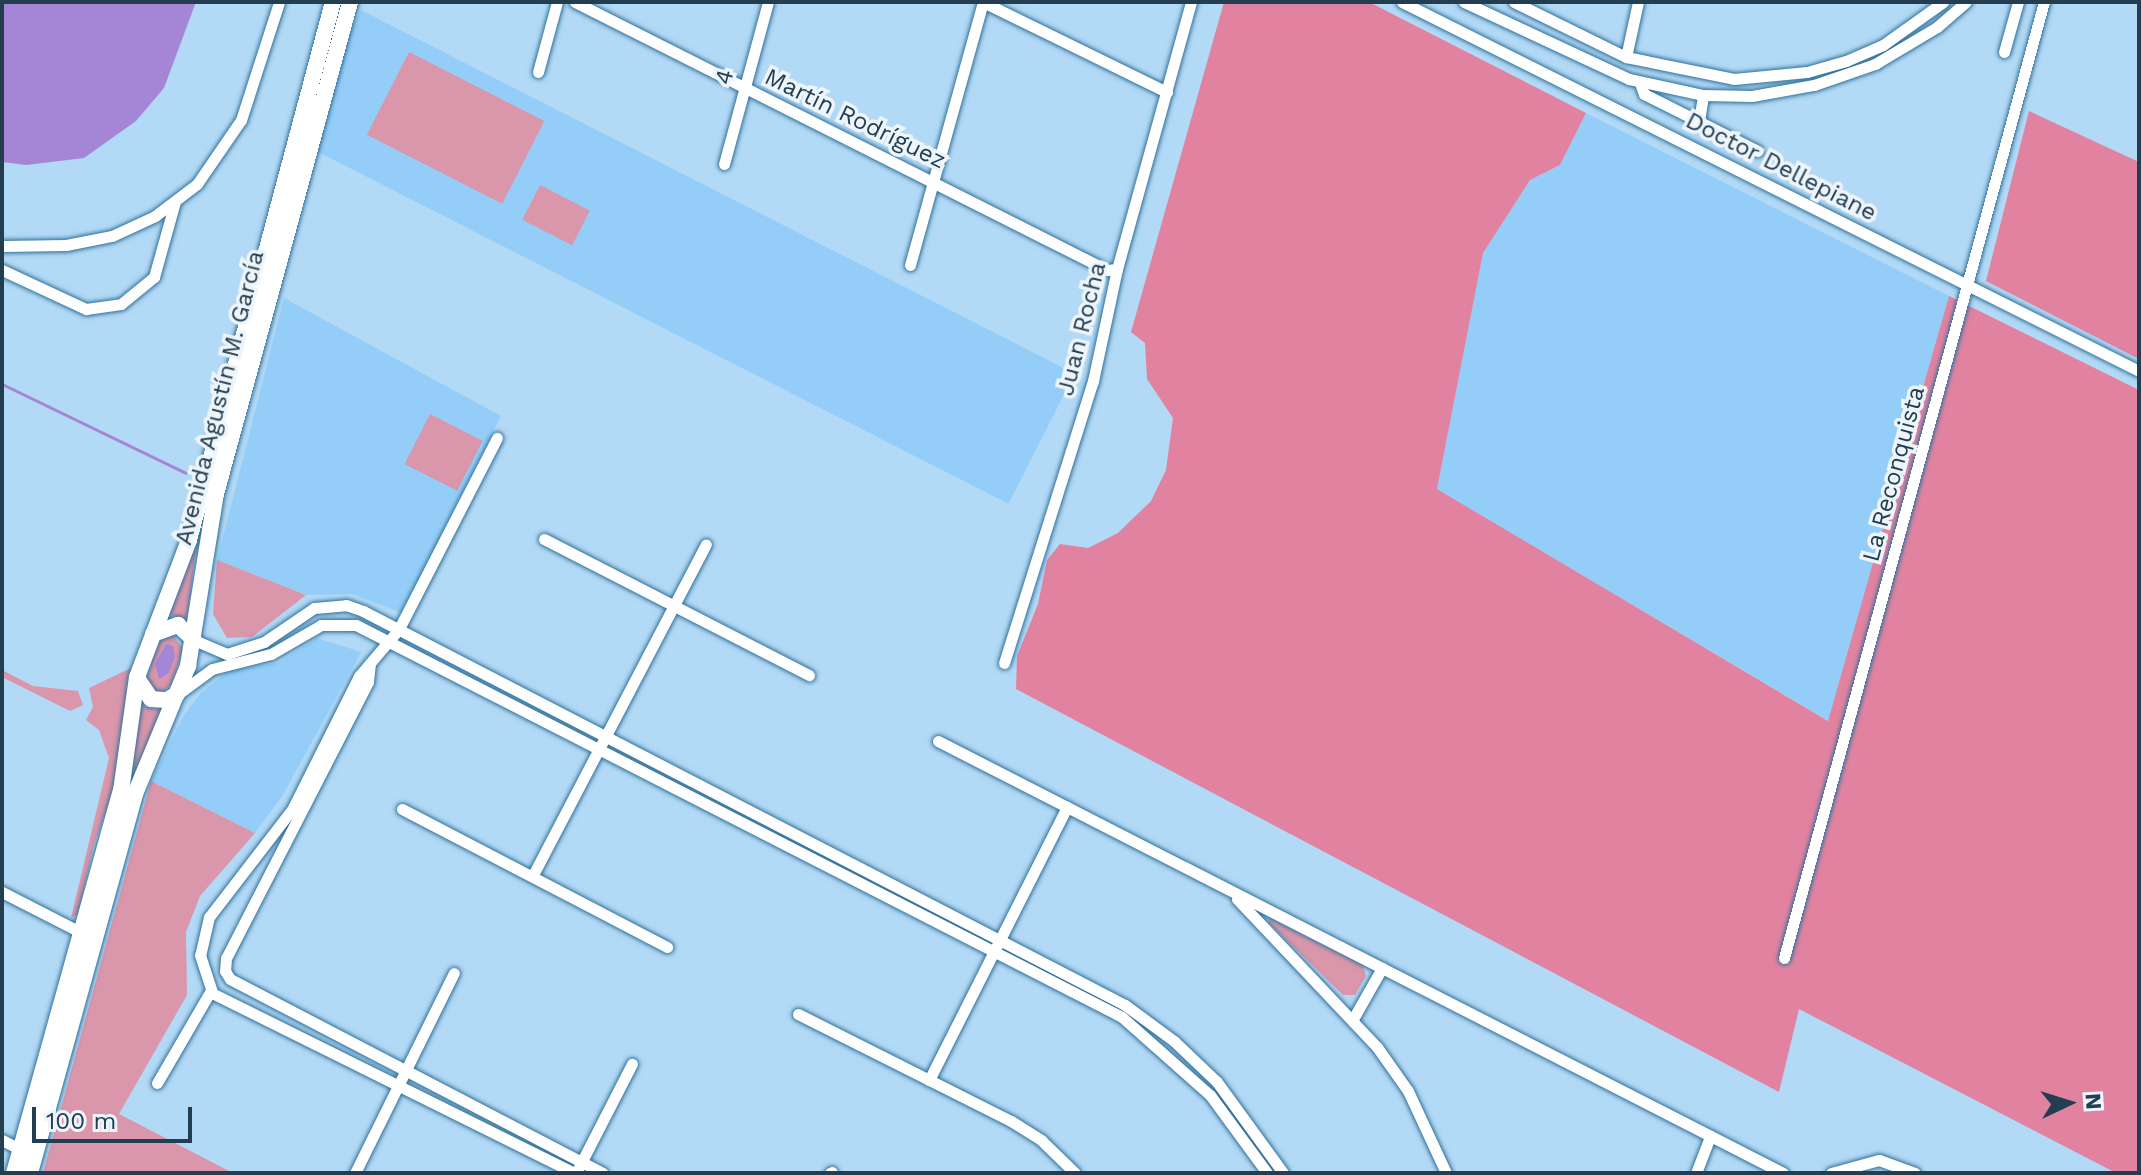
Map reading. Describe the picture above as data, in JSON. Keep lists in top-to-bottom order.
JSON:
{
  "streets": {
    "main road": ["Avenida Agustín M. García"],
    "street": [
      "4",
      "Martín Rodríguez",
      "Doctor Dellepiane",
      "Juan Rocha",
      "La Reconquista"
    ]
  },
  "crossings": [
    ["4", "Martín Rodríguez"],
    ["Martín Rodríguez", "Juan Rocha"],
    ["Doctor Dellepiane", "La Reconquista"]
  ],
  "scale_bar": "100 m",
  "north": "right"
}
